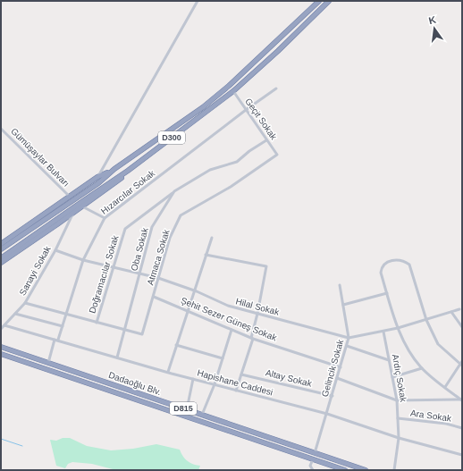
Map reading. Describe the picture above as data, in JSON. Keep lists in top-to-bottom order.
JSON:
{
  "streets": {
    "highway": ["D300", "Dadaoğlu Blv.", "D815"],
    "street": [
      "Geçit Sokak",
      "Gümüşaylar Bulvarı",
      "Hızarcılar Sokak",
      "Oba Sokak",
      "Atmaca Sokak",
      "Sanayi Sokak",
      "Doğramacılar Sokak",
      "Hilal Sokak",
      "Şehit Sezer Güneş Sokak",
      "Gelincik Sokak",
      "Altay Sokak",
      "Ardıç Sokak",
      "Hapishane Caddesi",
      "Ara Sokak"
    ]
  },
  "crossings": [
    ["Geçit Sokak", "D300"],
    ["Geçit Sokak", "Hızarcılar Sokak"],
    ["Geçit Sokak", "Oba Sokak"],
    ["Geçit Sokak", "Atmaca Sokak"],
    ["Hızarcılar Sokak", "Hilal Sokak"],
    ["Hızarcılar Sokak", "Hapishane Caddesi"],
    ["Hızarcılar Sokak", "Dadaoğlu Blv."],
    ["Oba Sokak", "Atmaca Sokak"],
    ["Oba Sokak", "Doğramacılar Sokak"],
    ["Oba Sokak", "Hilal Sokak"],
    ["Oba Sokak", "Hapishane Caddesi"],
    ["Atmaca Sokak", "Hilal Sokak"],
    ["Atmaca Sokak", "Şehit Sezer Güneş Sokak"],
    ["Sanayi Sokak", "Hilal Sokak"],
    ["Sanayi Sokak", "Hapishane Caddesi"],
    ["Doğramacılar Sokak", "Hilal Sokak"],
    ["Hilal Sokak", "Gelincik Sokak"],
    ["Hilal Sokak", "Ardıç Sokak"],
    ["Şehit Sezer Güneş Sokak", "Gelincik Sokak"],
    ["Gelincik Sokak", "Altay Sokak"],
    ["Gelincik Sokak", "Hapishane Caddesi"],
    ["Gelincik Sokak", "Dadaoğlu Blv."],
    ["Ardıç Sokak", "Hapishane Caddesi"],
    ["Ardıç Sokak", "Ara Sokak"]
  ],
  "north": "top"
}
